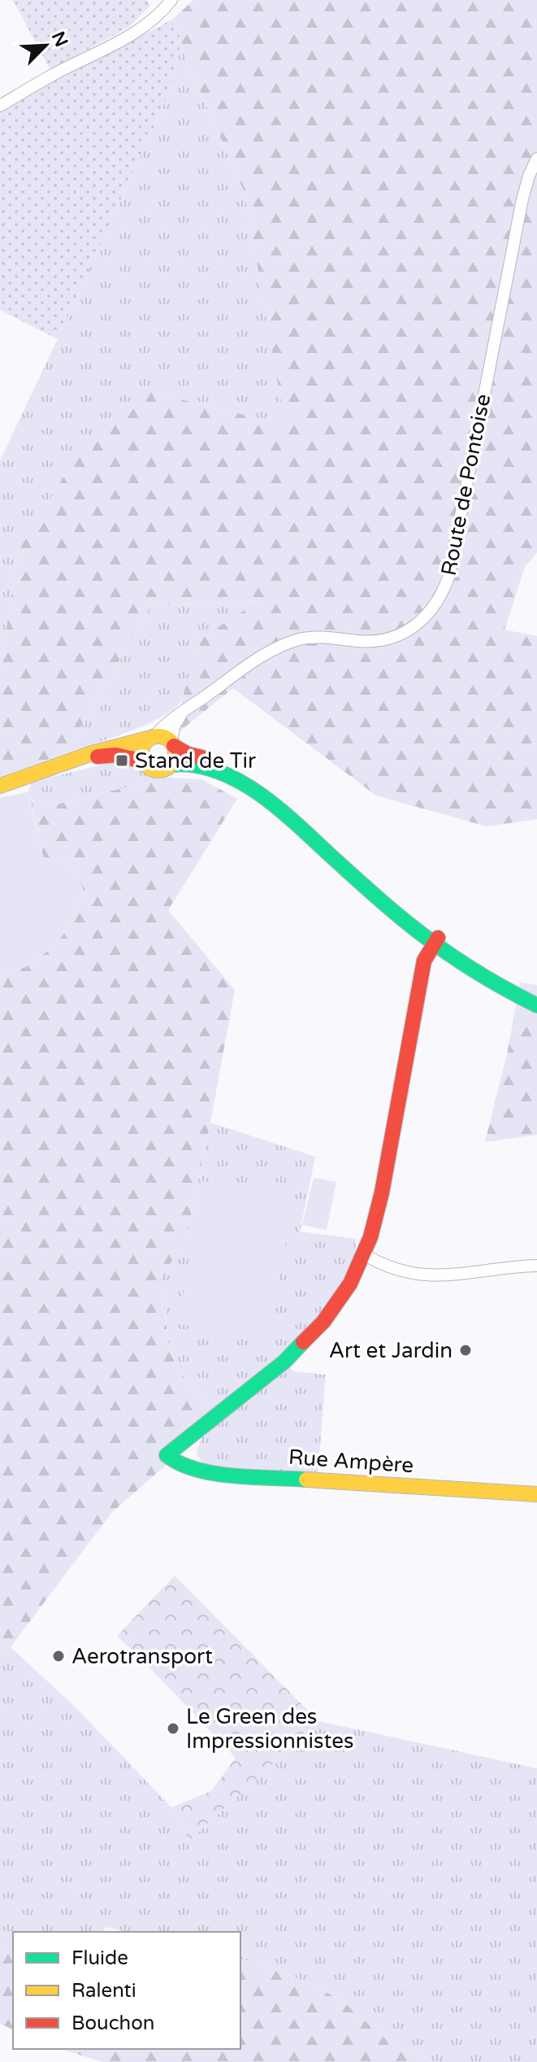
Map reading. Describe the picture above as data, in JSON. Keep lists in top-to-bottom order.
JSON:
{
  "streets": {
    "main road": ["Rue Ampère"],
    "street": ["Route de Pontoise"]
  },
  "places": {
    "transit": ["Stand de Tir"],
    "other": ["Art et Jardin", "Aerotransport", "Le Green des Impressionnistes"]
  },
  "legend": ["Fluide", "Ralenti", "Bouchon"],
  "north": "top right"
}
